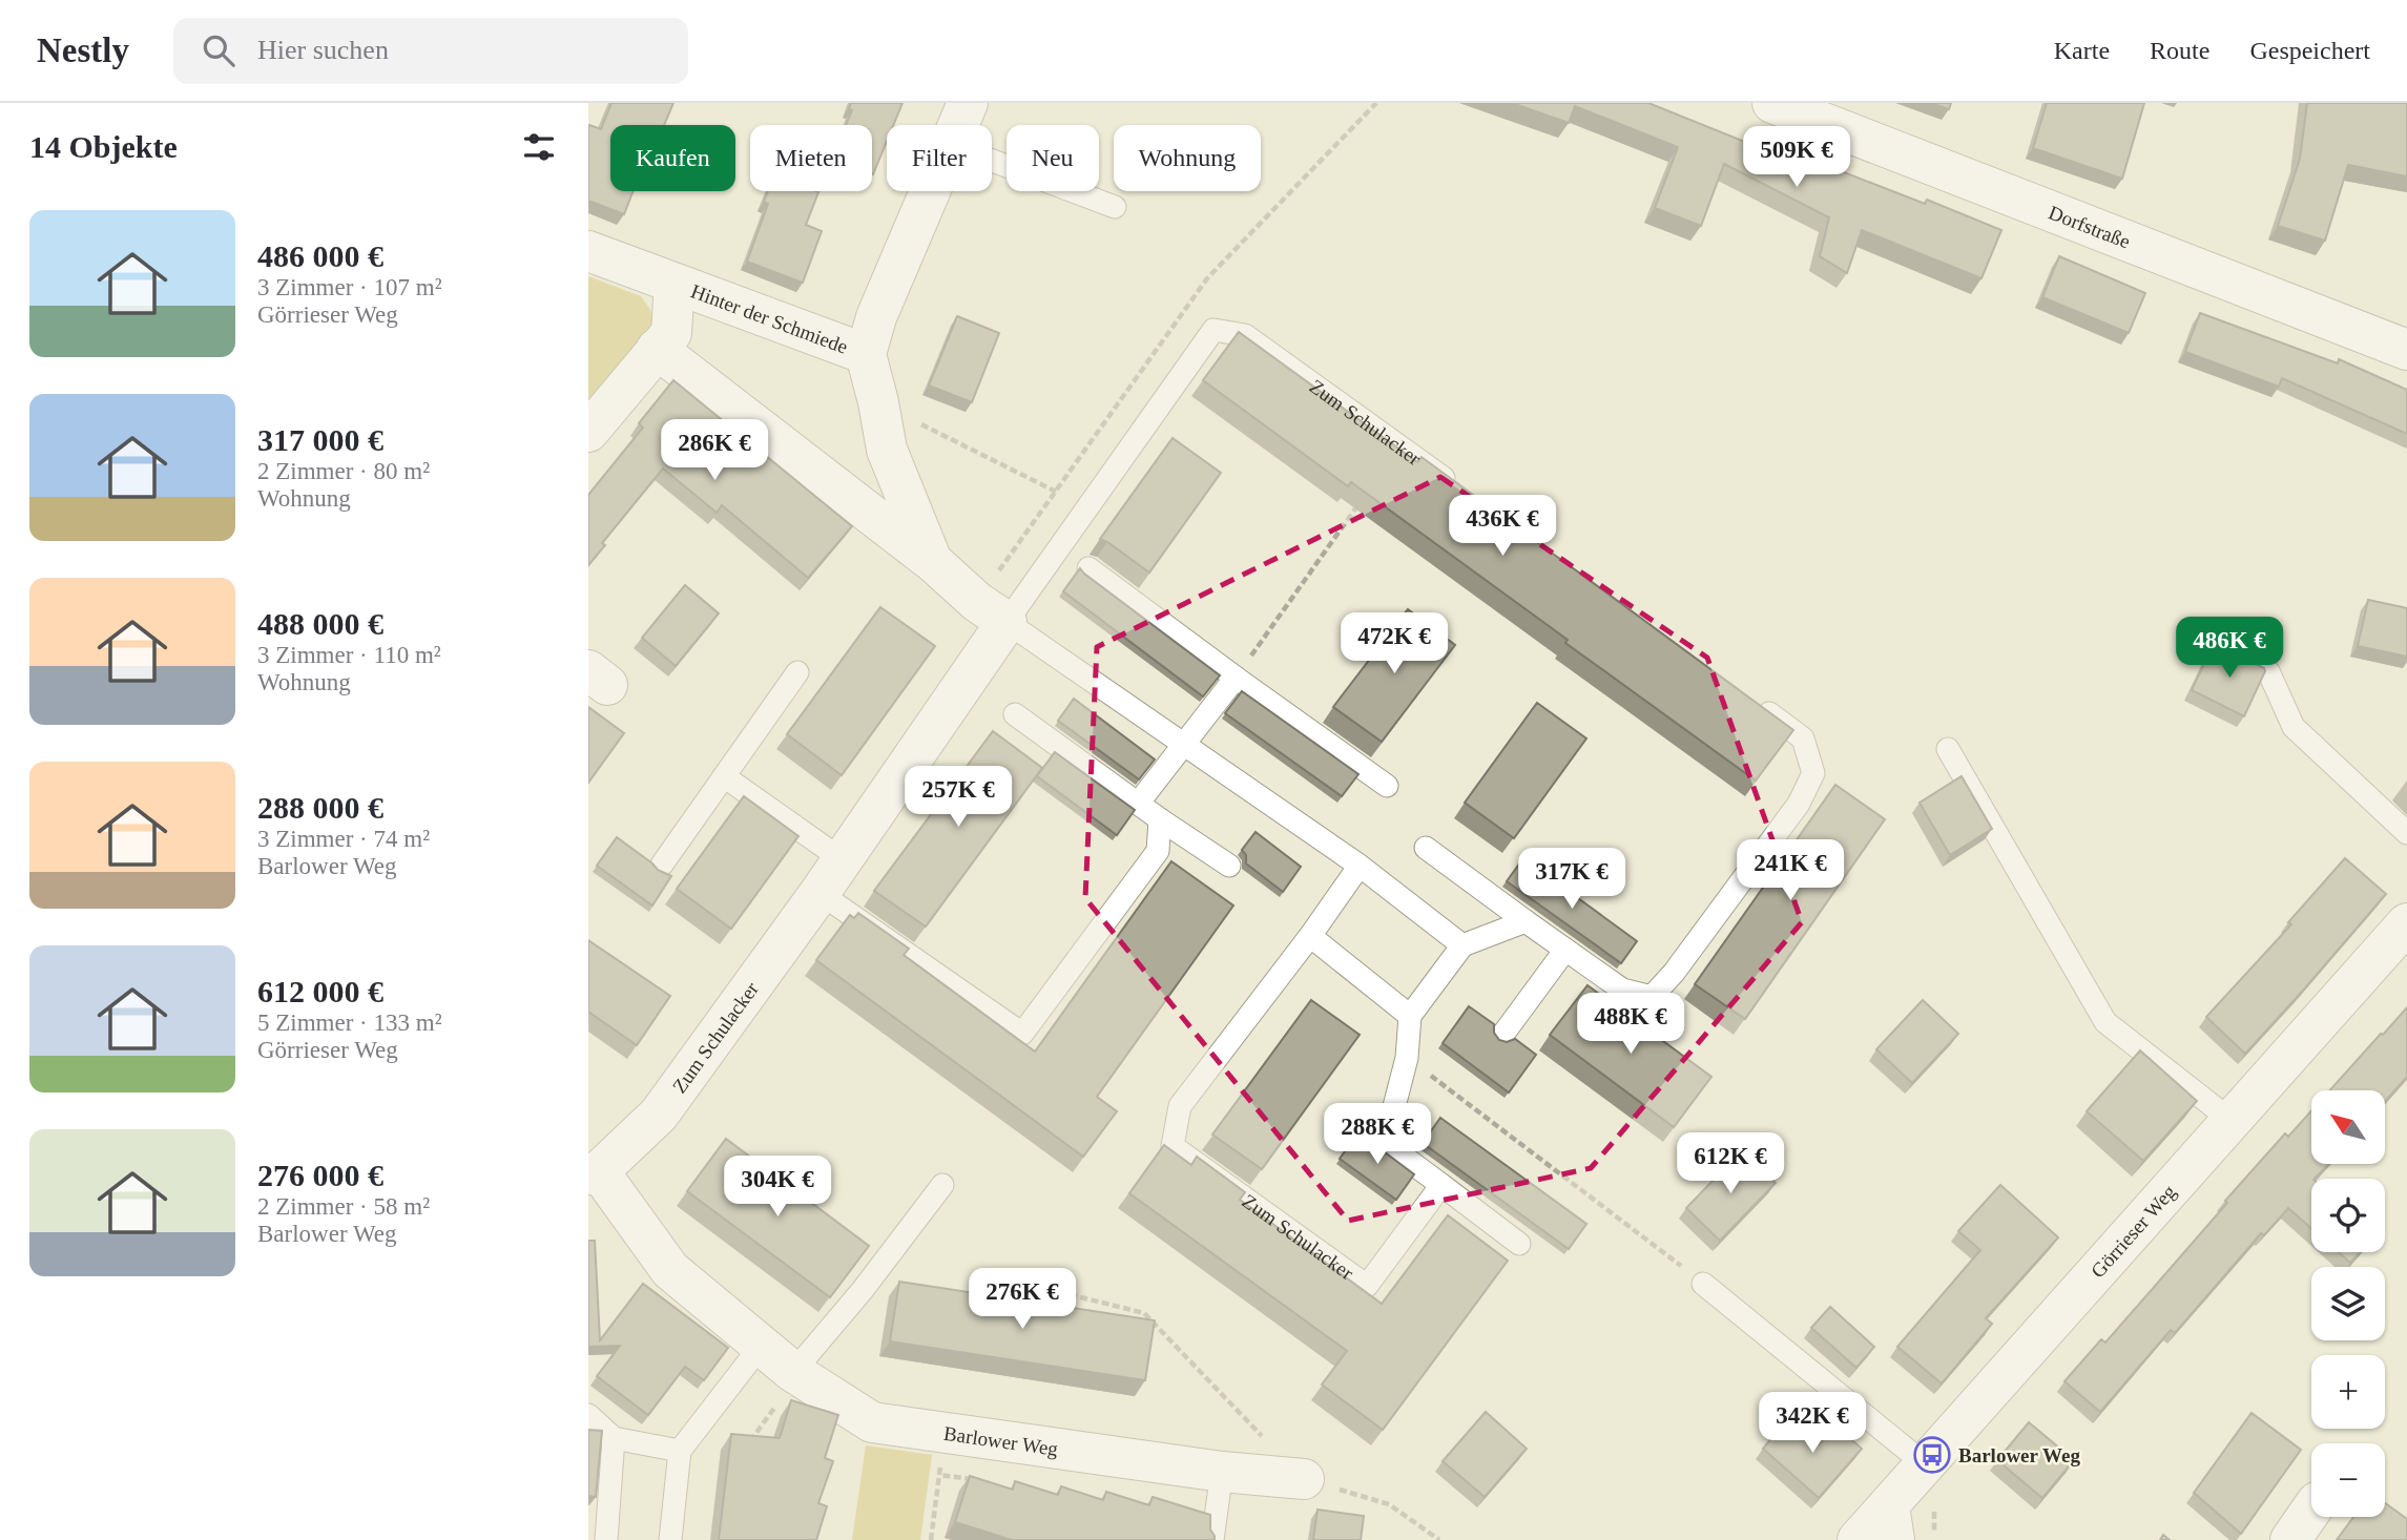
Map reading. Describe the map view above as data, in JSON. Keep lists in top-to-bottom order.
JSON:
{
  "streets": {
    "street": [
      "Dorfstraße",
      "Hinter der Schmiede",
      "Zum Schulacker",
      "Görrieser Weg",
      "Barlower Weg"
    ]
  },
  "crossings": [
    ["Hinter der Schmiede", "Zum Schulacker"],
    ["Zum Schulacker", "Barlower Weg"]
  ],
  "places": {
    "bus stop": ["Barlower Weg"]
  },
  "north": "top left",
  "page": {
    "header": "Nestly",
    "search": "Hier suchen",
    "nav": ["Karte", "Route", "Gespeichert"],
    "heading": "14 Objekte",
    "chip": [
      "Kaufen",
      "Mieten",
      "Filter",
      "Neu",
      "Wohnung"
    ],
    "price": [
      "509K €",
      "286K €",
      "436K €",
      "472K €",
      "486K €",
      "257K €",
      "241K €",
      "317K €",
      "488K €",
      "288K €",
      "612K €",
      "304K €",
      "276K €",
      "342K €"
    ],
    "list": [
      {
        "name": "486 000 €",
        "note": "3 Zimmer · 107 m² · Görrieser Weg"
      },
      {
        "name": "317 000 €",
        "note": "2 Zimmer · 80 m² · Wohnung"
      },
      {
        "name": "488 000 €",
        "note": "3 Zimmer · 110 m² · Wohnung"
      },
      {
        "name": "288 000 €",
        "note": "3 Zimmer · 74 m² · Barlower Weg"
      },
      {
        "name": "612 000 €",
        "note": "5 Zimmer · 133 m² · Görrieser Weg"
      },
      {
        "name": "276 000 €",
        "note": "2 Zimmer · 58 m² · Barlower Weg"
      }
    ],
    "map_buttons": ["+", "−"]
  }
}
